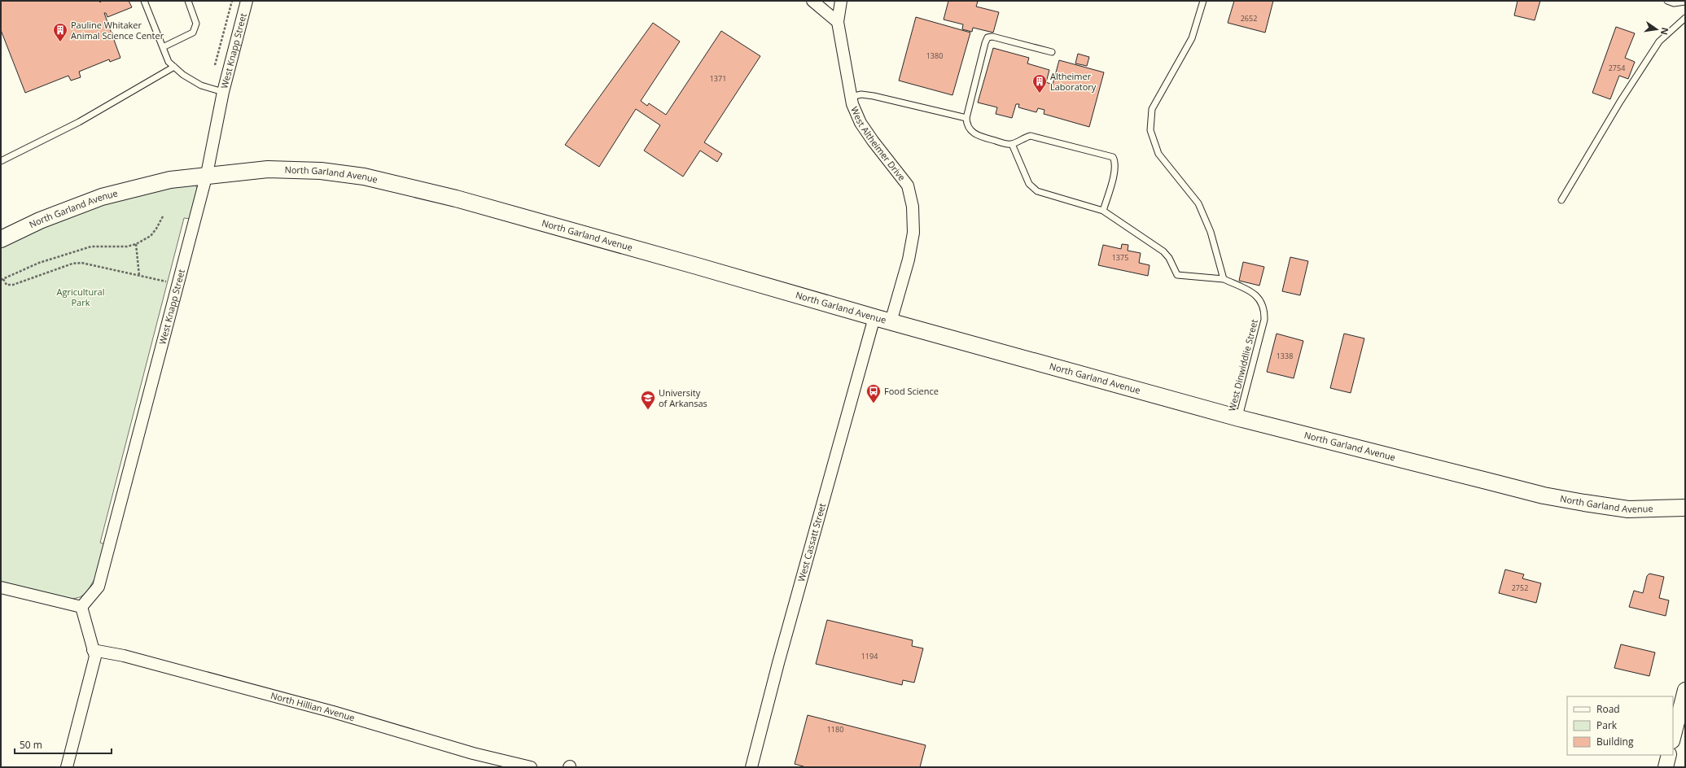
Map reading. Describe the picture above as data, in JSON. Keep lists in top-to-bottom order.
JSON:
{
  "streets": {
    "main road": ["North Garland Avenue"],
    "street": [
      "West Knapp Street",
      "West Altheimer Drive",
      "West Cassatt Street",
      "North Hillian Avenue"
    ],
    "lane": ["West Dinwiddlie Street"]
  },
  "crossings": [
    ["West Knapp Street", "North Garland Avenue"],
    ["West Altheimer Drive", "North Garland Avenue"],
    ["North Garland Avenue", "West Dinwiddlie Street"],
    ["North Garland Avenue", "West Cassatt Street"]
  ],
  "parks": ["Agricultural Park"],
  "places": {
    "building": ["Pauline Whitaker Animal Science Center", "Altheimer Laboratory"],
    "bus stop": ["Food Science"],
    "school or university": ["University of Arkansas"]
  },
  "house_numbers": [
    "2652",
    "1380",
    "2754",
    "1371",
    "1375",
    "1338",
    "2752",
    "1194",
    "1180"
  ],
  "legend": ["Road", "Park", "Building"],
  "scale_bar": "50 m",
  "north": "right"
}
